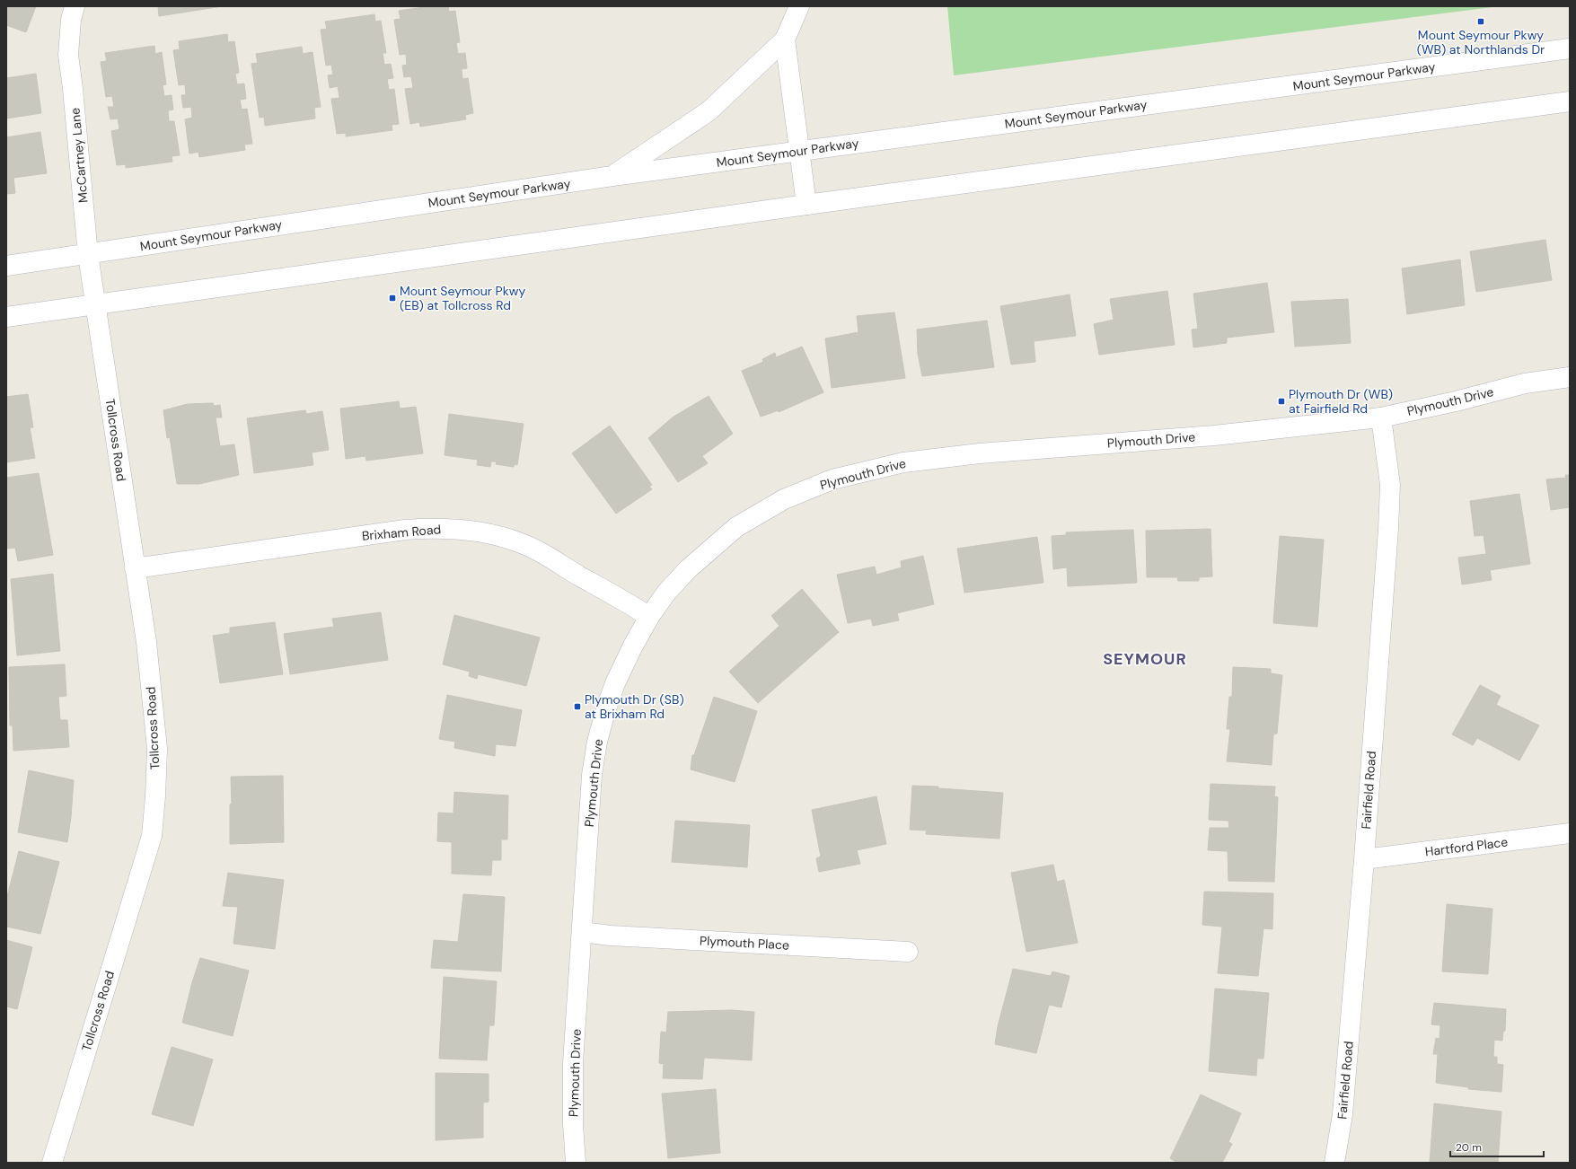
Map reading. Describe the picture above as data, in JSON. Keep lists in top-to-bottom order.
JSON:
{
  "streets": {
    "street": [
      "Mount Seymour Parkway",
      "McCartney Lane",
      "Plymouth Drive",
      "Tollcross Road",
      "Brixham Road",
      "Fairfield Road",
      "Hartford Place",
      "Plymouth Place"
    ]
  },
  "crossings": [
    ["Mount Seymour Parkway", "McCartney Lane"],
    ["McCartney Lane", "Tollcross Road"],
    ["Plymouth Drive", "Brixham Road"],
    ["Plymouth Drive", "Fairfield Road"],
    ["Plymouth Drive", "Plymouth Place"],
    ["Tollcross Road", "Brixham Road"],
    ["Fairfield Road", "Hartford Place"]
  ],
  "districts": ["SEYMOUR"],
  "places": {
    "transit": [
      "Mount Seymour Pkwy (WB) at Northlands Dr",
      "Mount Seymour Pkwy (EB) at Tollcross Rd",
      "Plymouth Dr (WB) at Fairfield Rd",
      "Plymouth Dr (SB) at Brixham Rd"
    ]
  },
  "scale_bar": "20 m"
}
